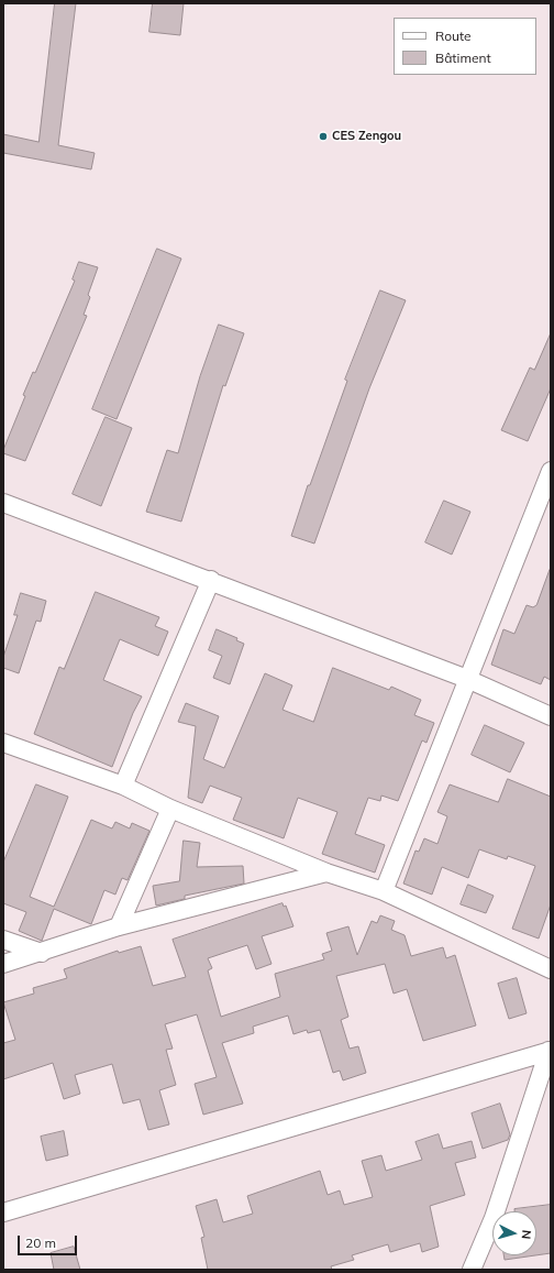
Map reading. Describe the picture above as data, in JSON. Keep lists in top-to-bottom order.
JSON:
{
  "places": ["CES Zengou"],
  "legend": ["Route", "Bâtiment"],
  "scale_bar": "20 m",
  "north": "right"
}
